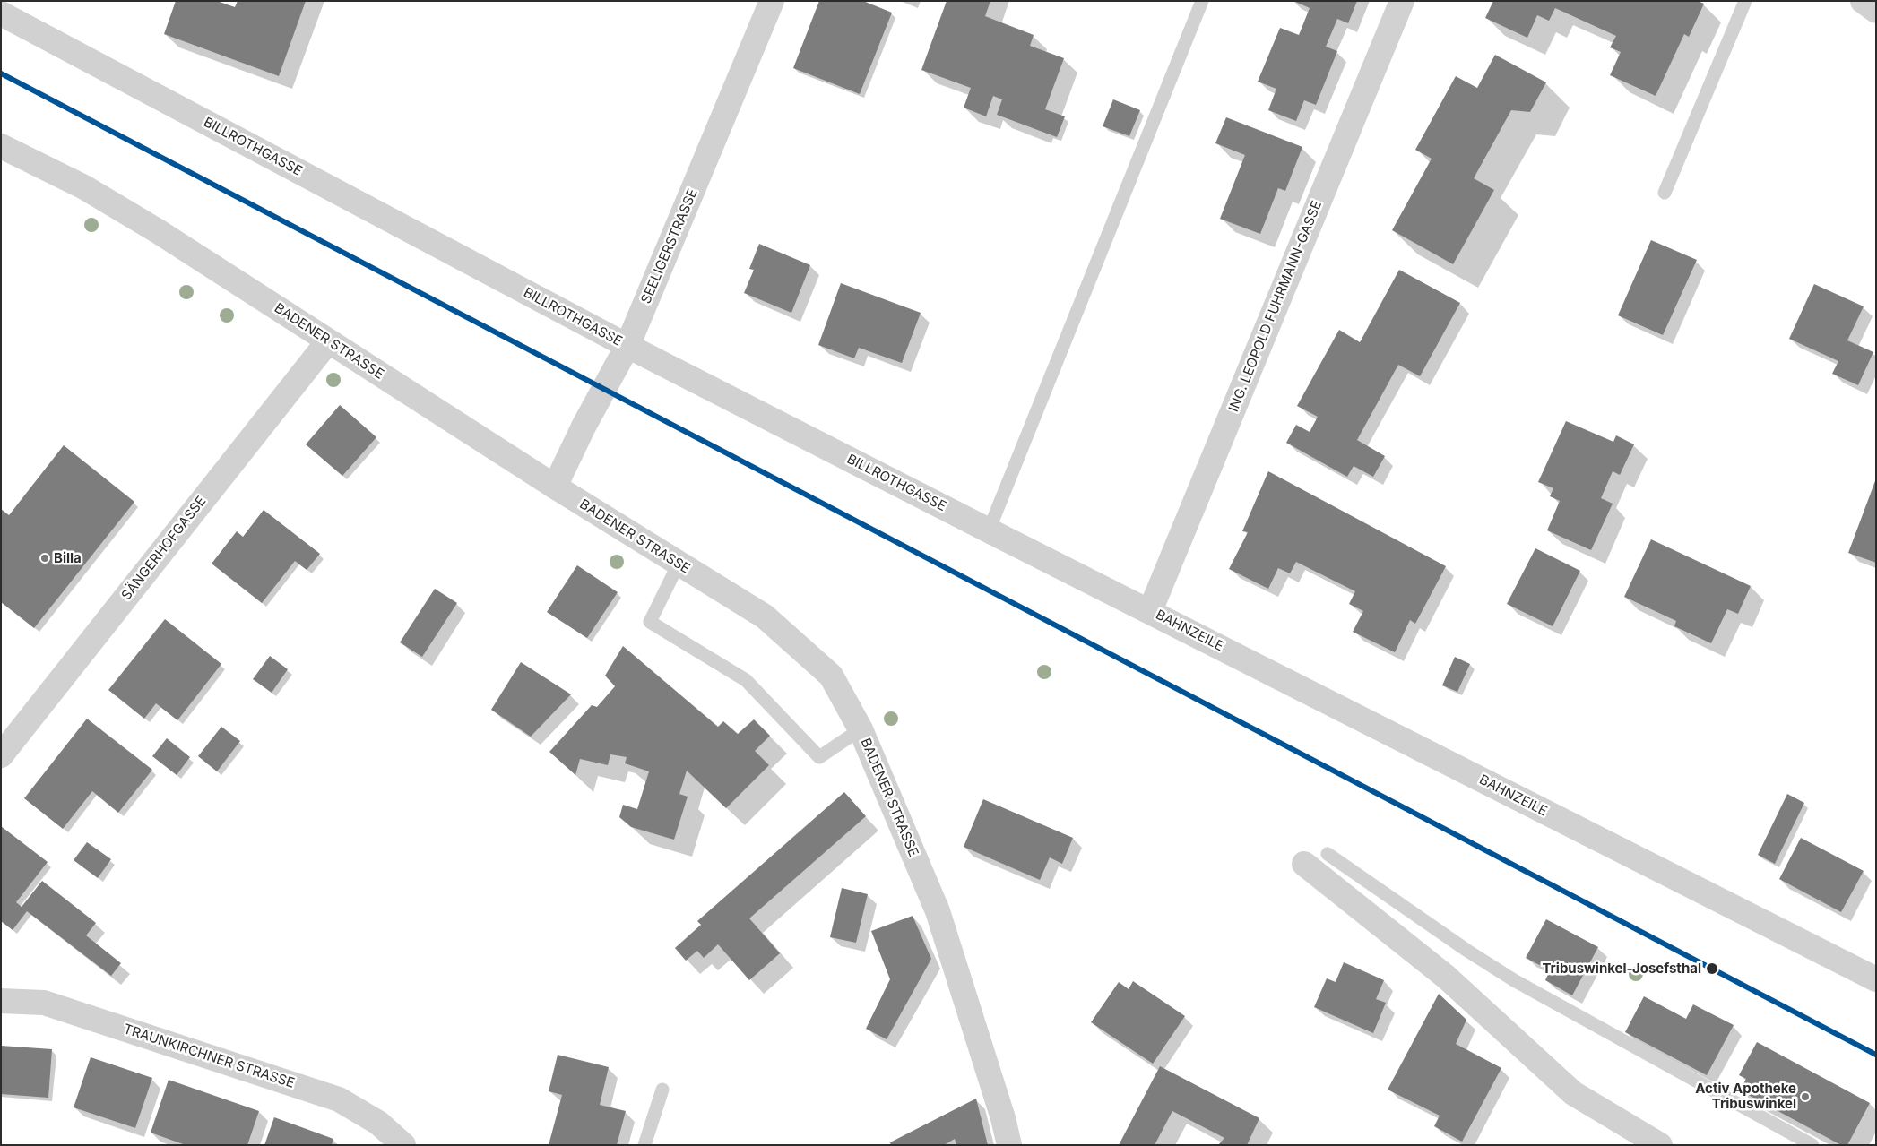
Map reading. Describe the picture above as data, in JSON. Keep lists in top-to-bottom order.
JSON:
{
  "streets": {
    "street": [
      "BILLROTHGASSE",
      "SEELIGERSTRASSE",
      "ING. LEOPOLD FUHRMANN-GASSE",
      "BADENER STRASSE",
      "SÄNGERHOFGASSE",
      "BAHNZEILE",
      "TRAUNKIRCHNER STRASSE"
    ]
  },
  "crossings": [
    ["BILLROTHGASSE", "SEELIGERSTRASSE"],
    ["BILLROTHGASSE", "ING. LEOPOLD FUHRMANN-GASSE"],
    ["BILLROTHGASSE", "BAHNZEILE"],
    ["SEELIGERSTRASSE", "BADENER STRASSE"],
    ["ING. LEOPOLD FUHRMANN-GASSE", "BAHNZEILE"],
    ["BADENER STRASSE", "SÄNGERHOFGASSE"]
  ],
  "places": ["Billa", "Tribuswinkel-Josefsthal", "Activ Apotheke Tribuswinkel"]
}
